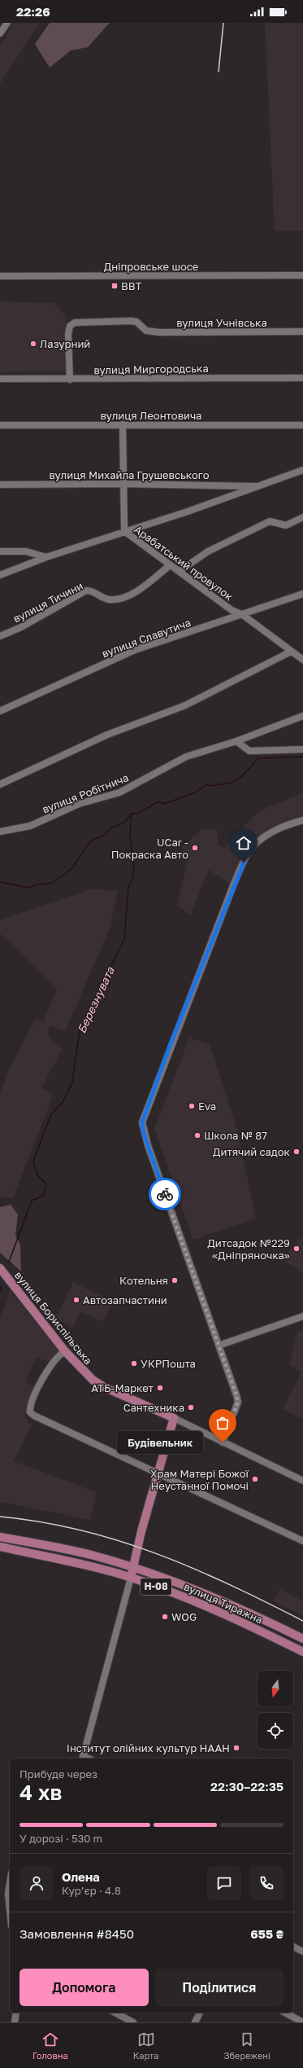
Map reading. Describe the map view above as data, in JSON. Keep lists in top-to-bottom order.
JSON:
{
  "streets": {
    "main road": ["вулиця Бориспільська", "Н-08", "вулиця Тиражна"],
    "street": [
      "Дніпровське шосе",
      "вулиця Учнівська",
      "вулиця Миргородська",
      "вулиця Леонтовича",
      "вулиця Михайла Грушевського",
      "Арабатський провулок",
      "вулиця Тичини",
      "вулиця Славутича",
      "вулиця Робітнича"
    ]
  },
  "crossings": [
    ["вулиця Учнівська", "вулиця Миргородська"],
    ["вулиця Леонтовича", "Арабатський провулок"],
    ["вулиця Михайла Грушевського", "Арабатський провулок"],
    ["Арабатський провулок", "вулиця Тичини"],
    ["Арабатський провулок", "вулиця Славутича"]
  ],
  "water": ["Березнувата"],
  "places": {
    "transit": ["ВВТ"],
    "other": [
      "Лазурний",
      "UCar - Покраска Авто",
      "Eva",
      "Школа № 87",
      "Дитячий садок",
      "Дитсадок №229 «Дніпряночка»",
      "Котельня",
      "Автозапчастини",
      "УКРПошта",
      "АТБ-Маркет",
      "Сантехника",
      "Будівельник",
      "Храм Матері Божої Неустанної Помочі",
      "WOG",
      "Інститут олійних культур НААН"
    ]
  },
  "north": "bottom",
  "page": {
    "status": "22:26",
    "bubble": "Будівельник",
    "heading": ["4 хв", "Прибуде через", "22:30–22:35"],
    "panel": [
      "Олена",
      "Кур’єр · 4.8",
      "Замовлення #8450",
      "655 ₴"
    ],
    "bar": "У дорозі · 530 m",
    "buttons": ["Допомога", "Поділитися"],
    "tabs": ["Головна", "Карта", "Збережені"]
  }
}
